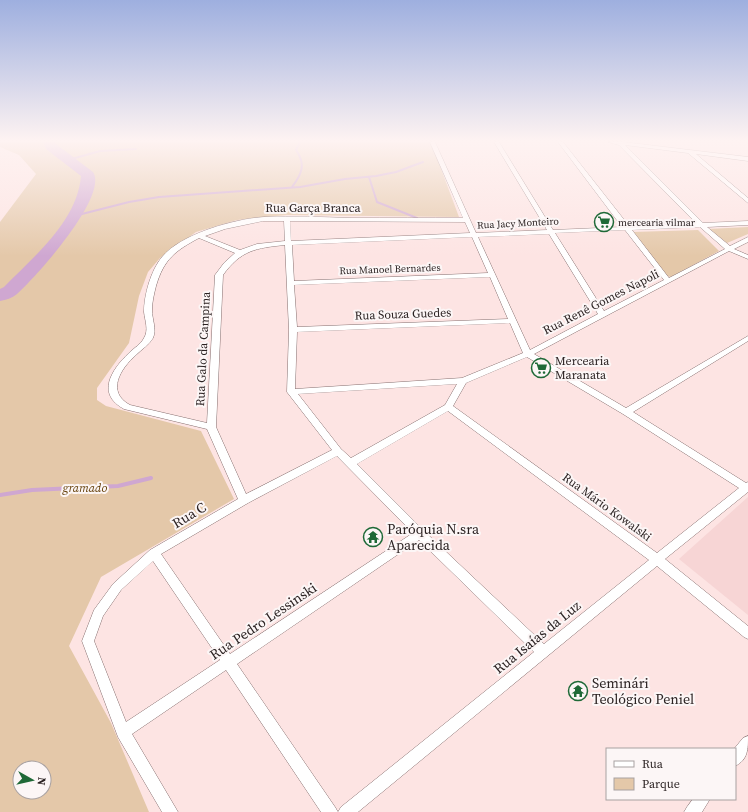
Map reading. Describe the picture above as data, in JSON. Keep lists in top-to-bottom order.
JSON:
{
  "streets": {
    "street": [
      "Rua Garça Branca",
      "Rua Jacy Monteiro",
      "Rua Manoel Bernardes",
      "Rua Renê Gomes Napoli",
      "Rua Souza Guedes",
      "Rua Galo da Campina",
      "Rua Mário Kowalski",
      "Rua C",
      "Rua Pedro Lessinski",
      "Rua Isaías da Luz"
    ]
  },
  "crossings": [
    ["Rua Garça Branca", "Rua Galo da Campina"],
    ["Rua Jacy Monteiro", "Rua Galo da Campina"],
    ["Rua Galo da Campina", "Rua C"],
    ["Rua Mário Kowalski", "Rua Isaías da Luz"],
    ["Rua C", "Rua Pedro Lessinski"]
  ],
  "parks": ["gramado"],
  "places": {
    "supermarket": ["mercearia vilmar", "Mercearia Maranata"],
    "temple": ["Paróquia N.sra Aparecida", "Seminári Teológico Peniel"]
  },
  "legend": ["Rua", "Parque"],
  "north": "right"
}
